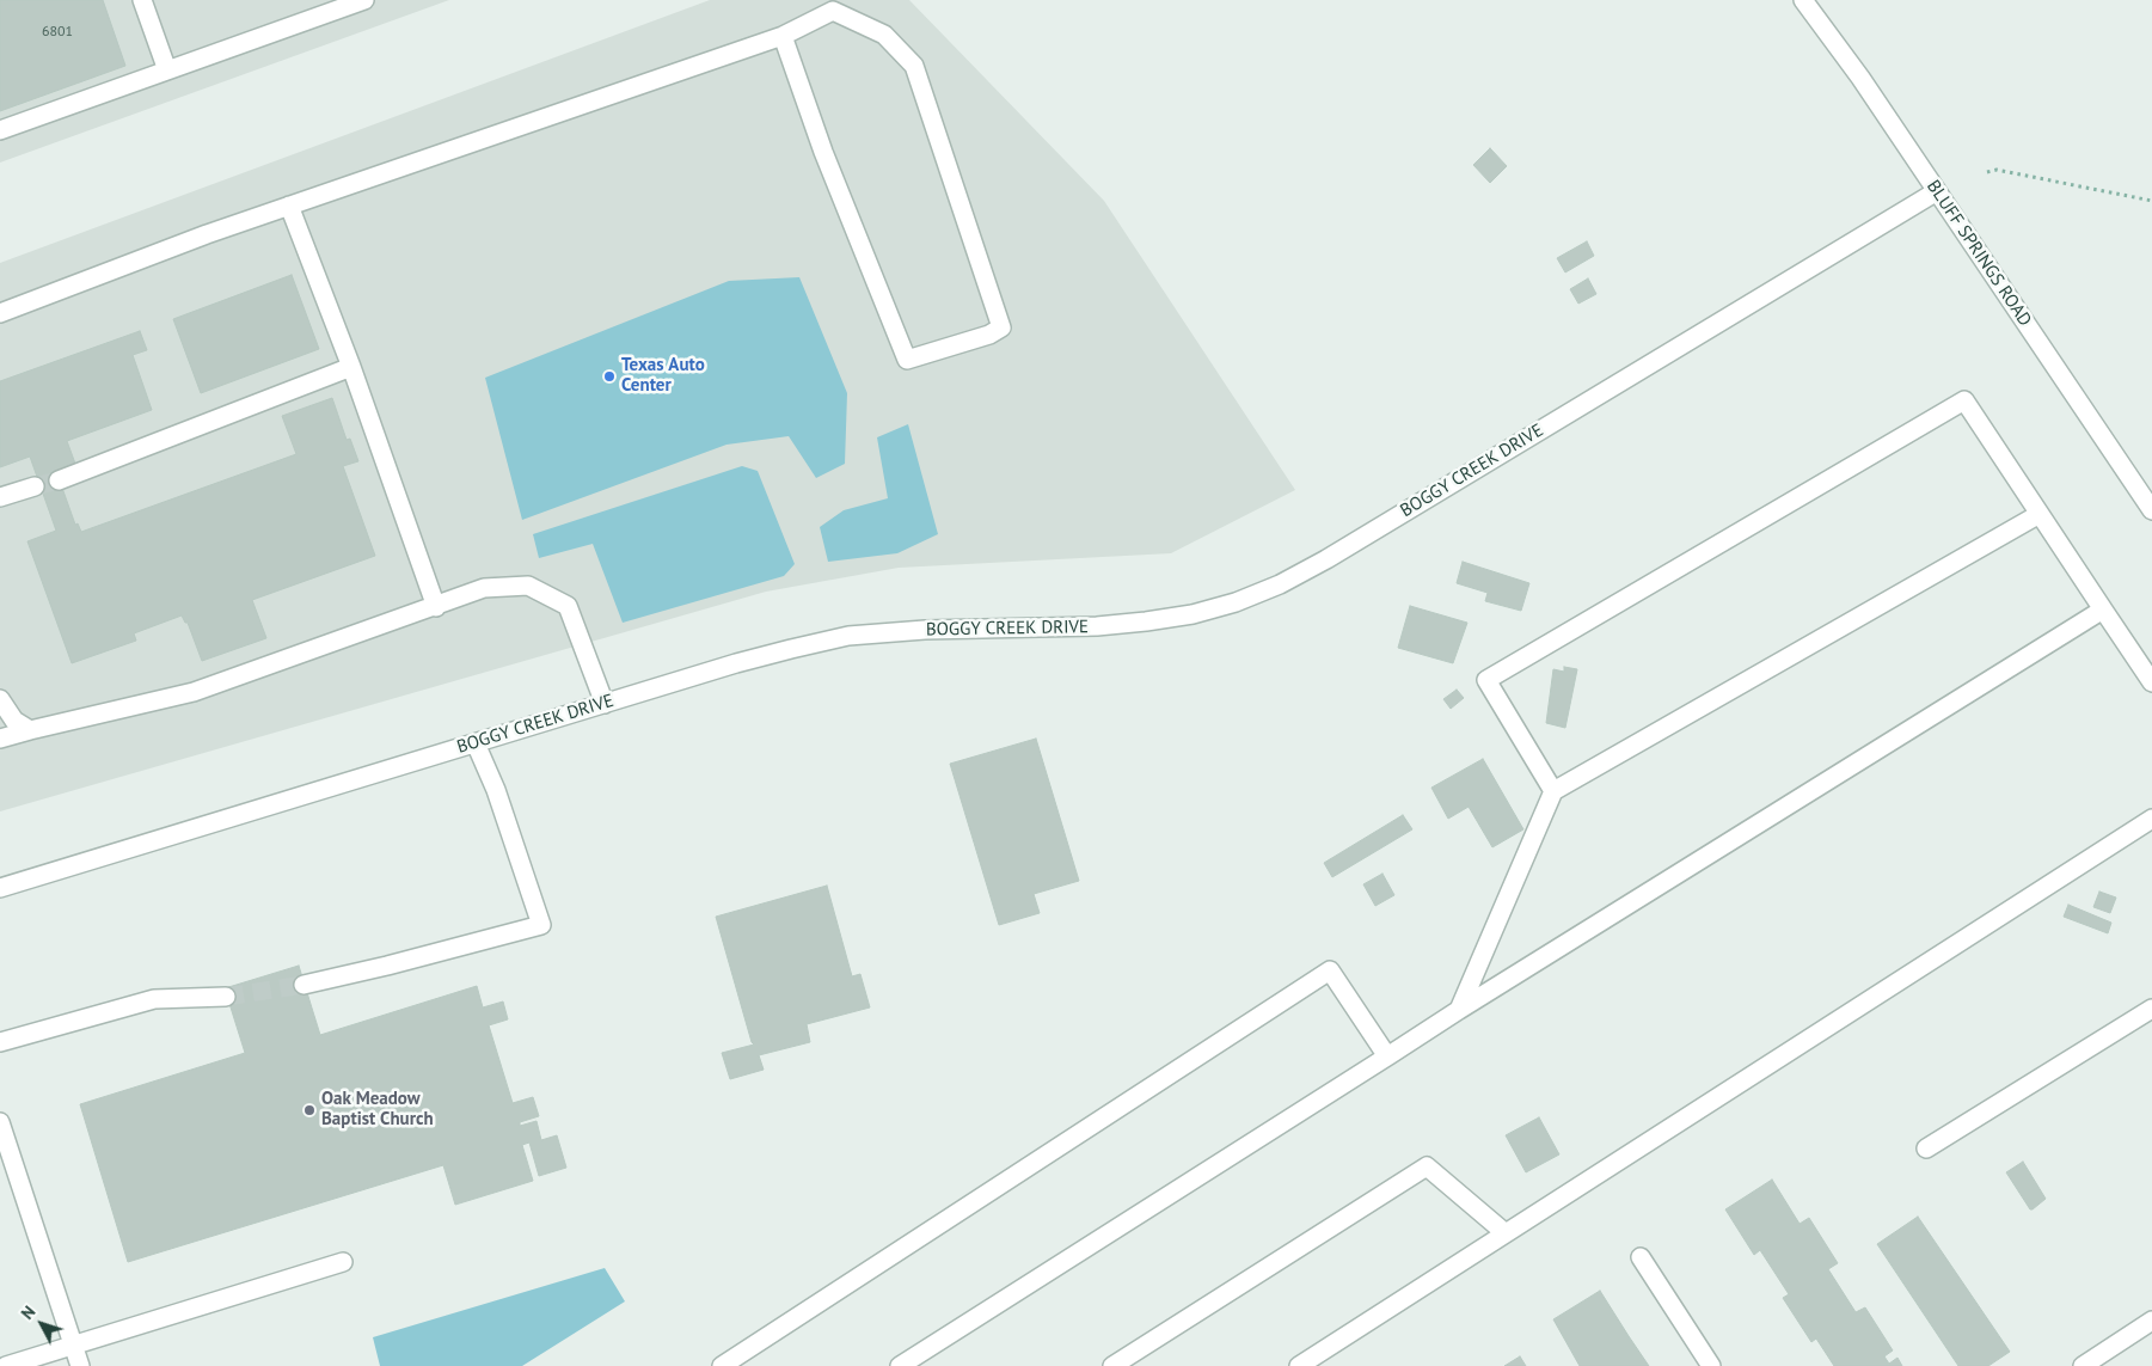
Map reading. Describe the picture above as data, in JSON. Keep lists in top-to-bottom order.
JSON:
{
  "streets": {
    "street": ["BLUFF SPRINGS ROAD", "BOGGY CREEK DRIVE"]
  },
  "crossings": [
    ["BLUFF SPRINGS ROAD", "BOGGY CREEK DRIVE"]
  ],
  "places": ["Texas Auto Center", "Oak Meadow Baptist Church"],
  "house_numbers": ["6801"],
  "north": "top left"
}
